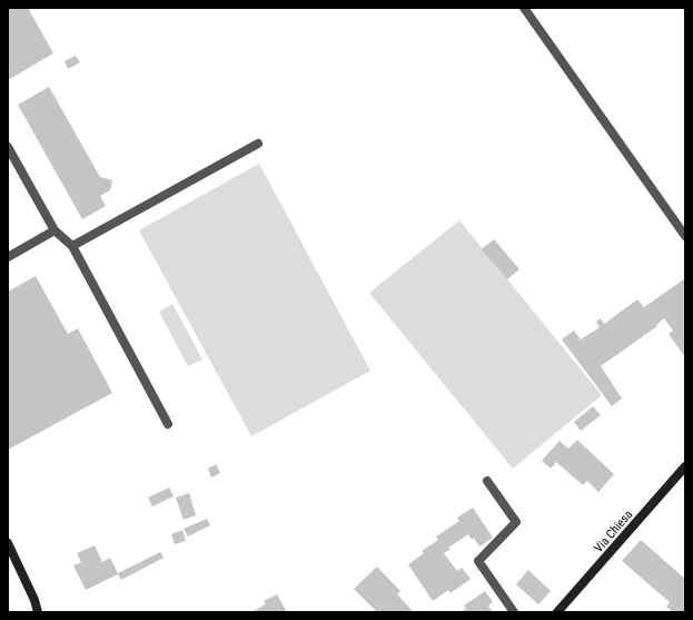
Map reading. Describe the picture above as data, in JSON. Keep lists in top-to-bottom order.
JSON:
{
  "streets": {
    "street": ["Via Chiesa"]
  }
}
